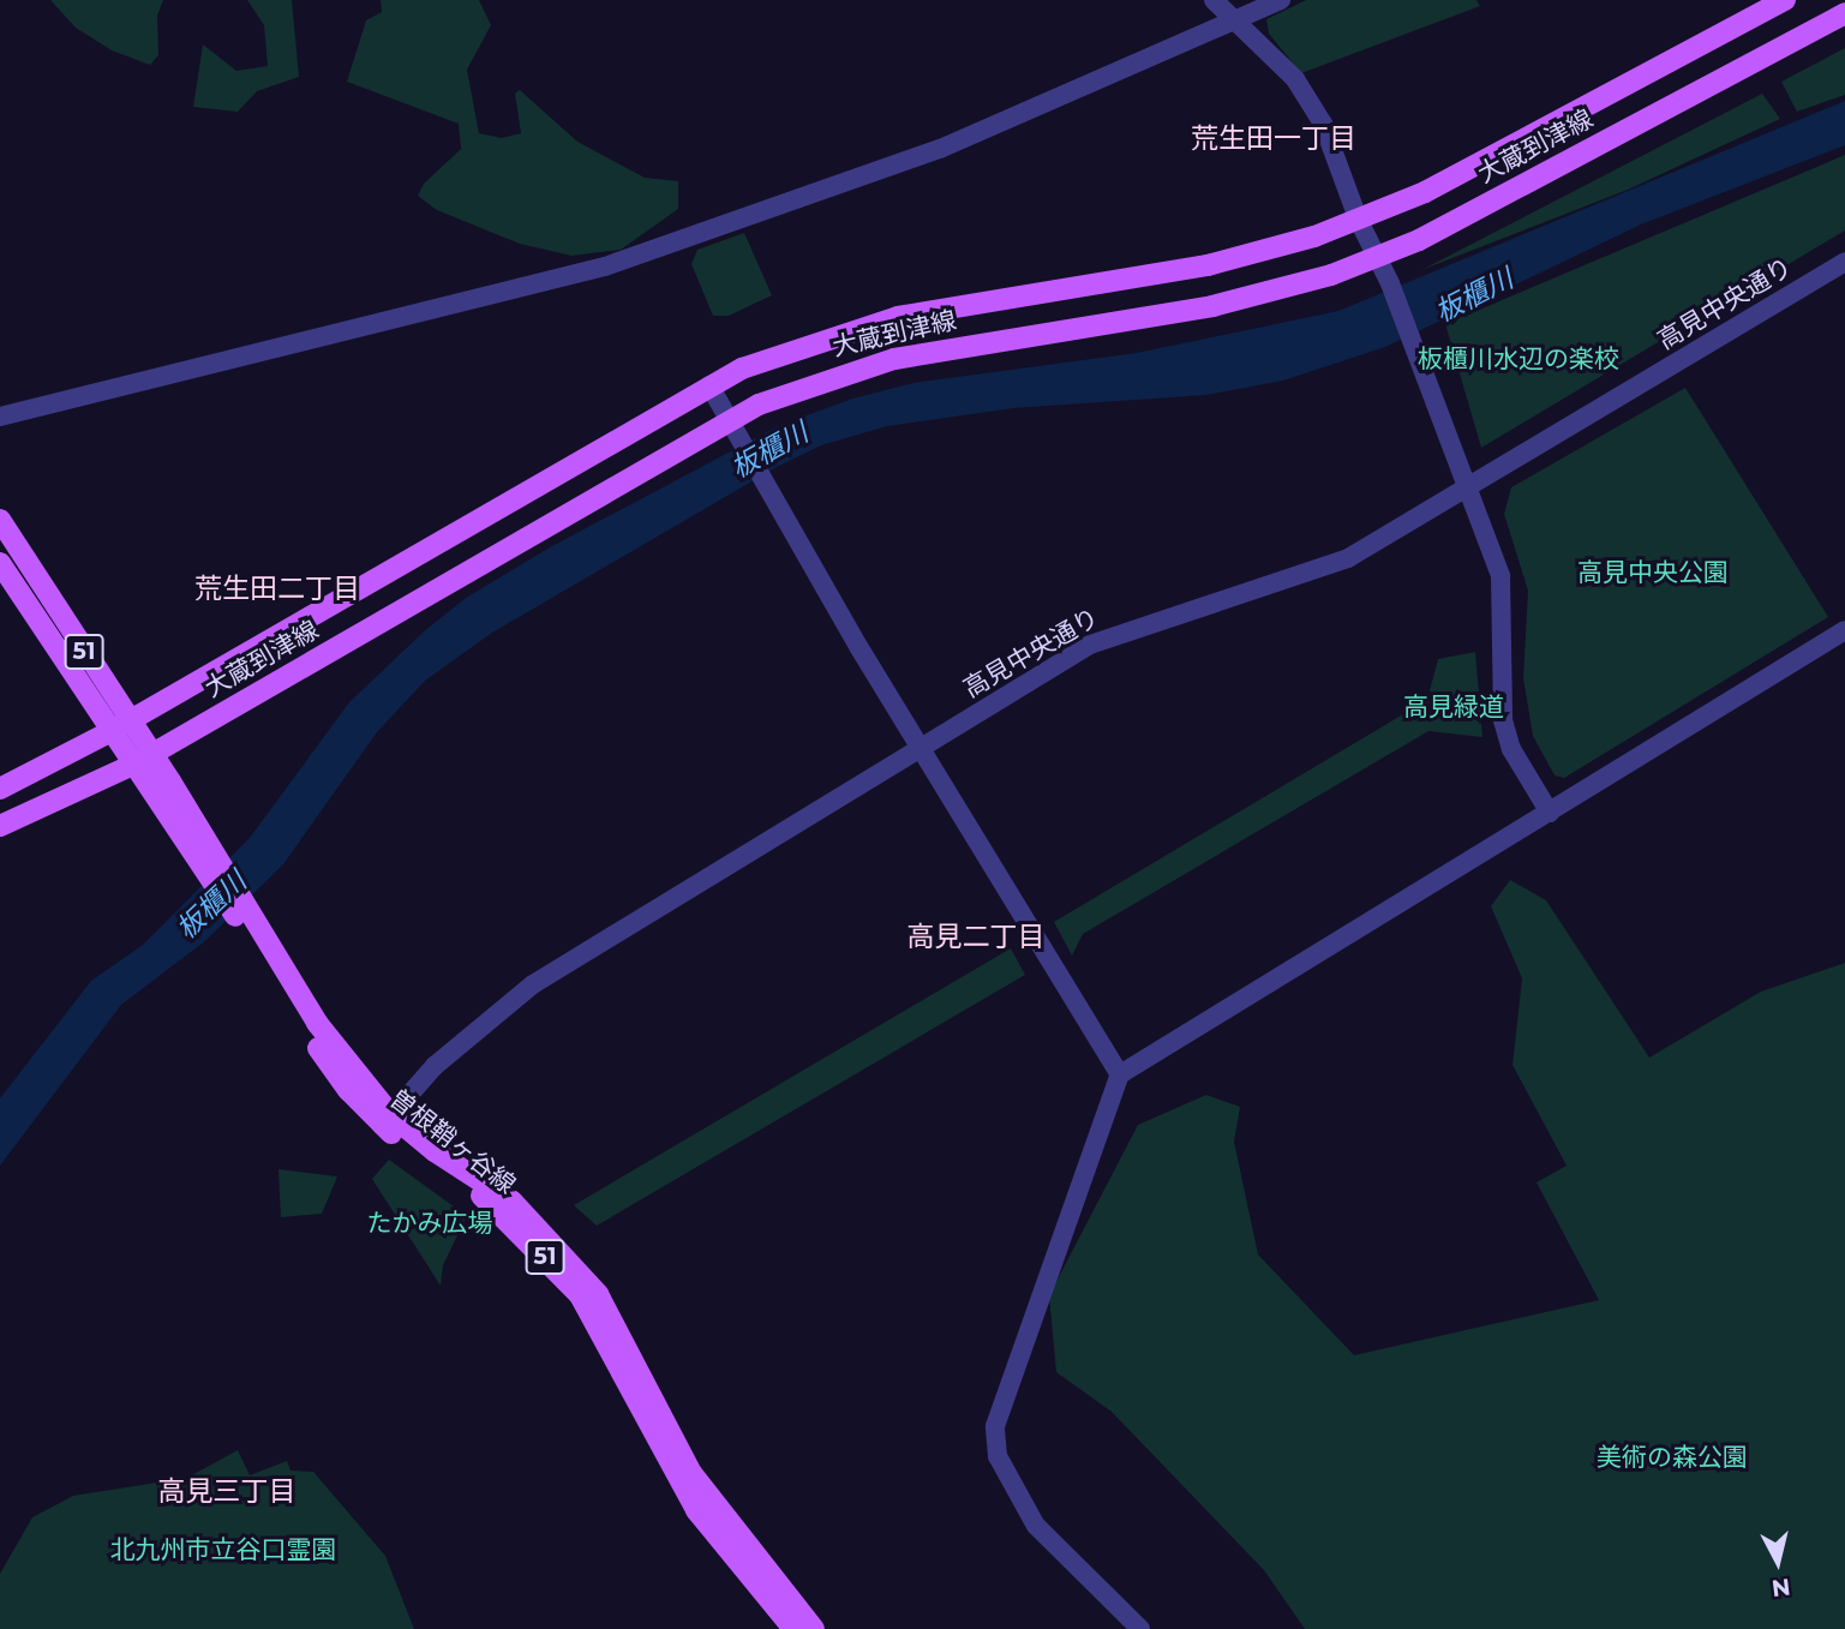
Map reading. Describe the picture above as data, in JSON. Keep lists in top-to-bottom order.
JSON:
{
  "streets": {
    "main road": ["大蔵到津線", "51", "曽根鞘ヶ谷線"],
    "street": ["高見中央通り"]
  },
  "crossings": [
    ["大蔵到津線", "51"],
    ["大蔵到津線", "曽根鞘ヶ谷線"],
    ["高見中央通り", "曽根鞘ヶ谷線"],
    ["51", "曽根鞘ヶ谷線"]
  ],
  "districts": [
    "荒生田一丁目",
    "荒生田二丁目",
    "高見二丁目",
    "高見三丁目"
  ],
  "water": ["板櫃川"],
  "parks": [
    "板櫃川水辺の楽校",
    "高見中央公園",
    "高見緑道",
    "たかみ広場",
    "美術の森公園",
    "北九州市立谷口霊園"
  ],
  "north": "bottom"
}
